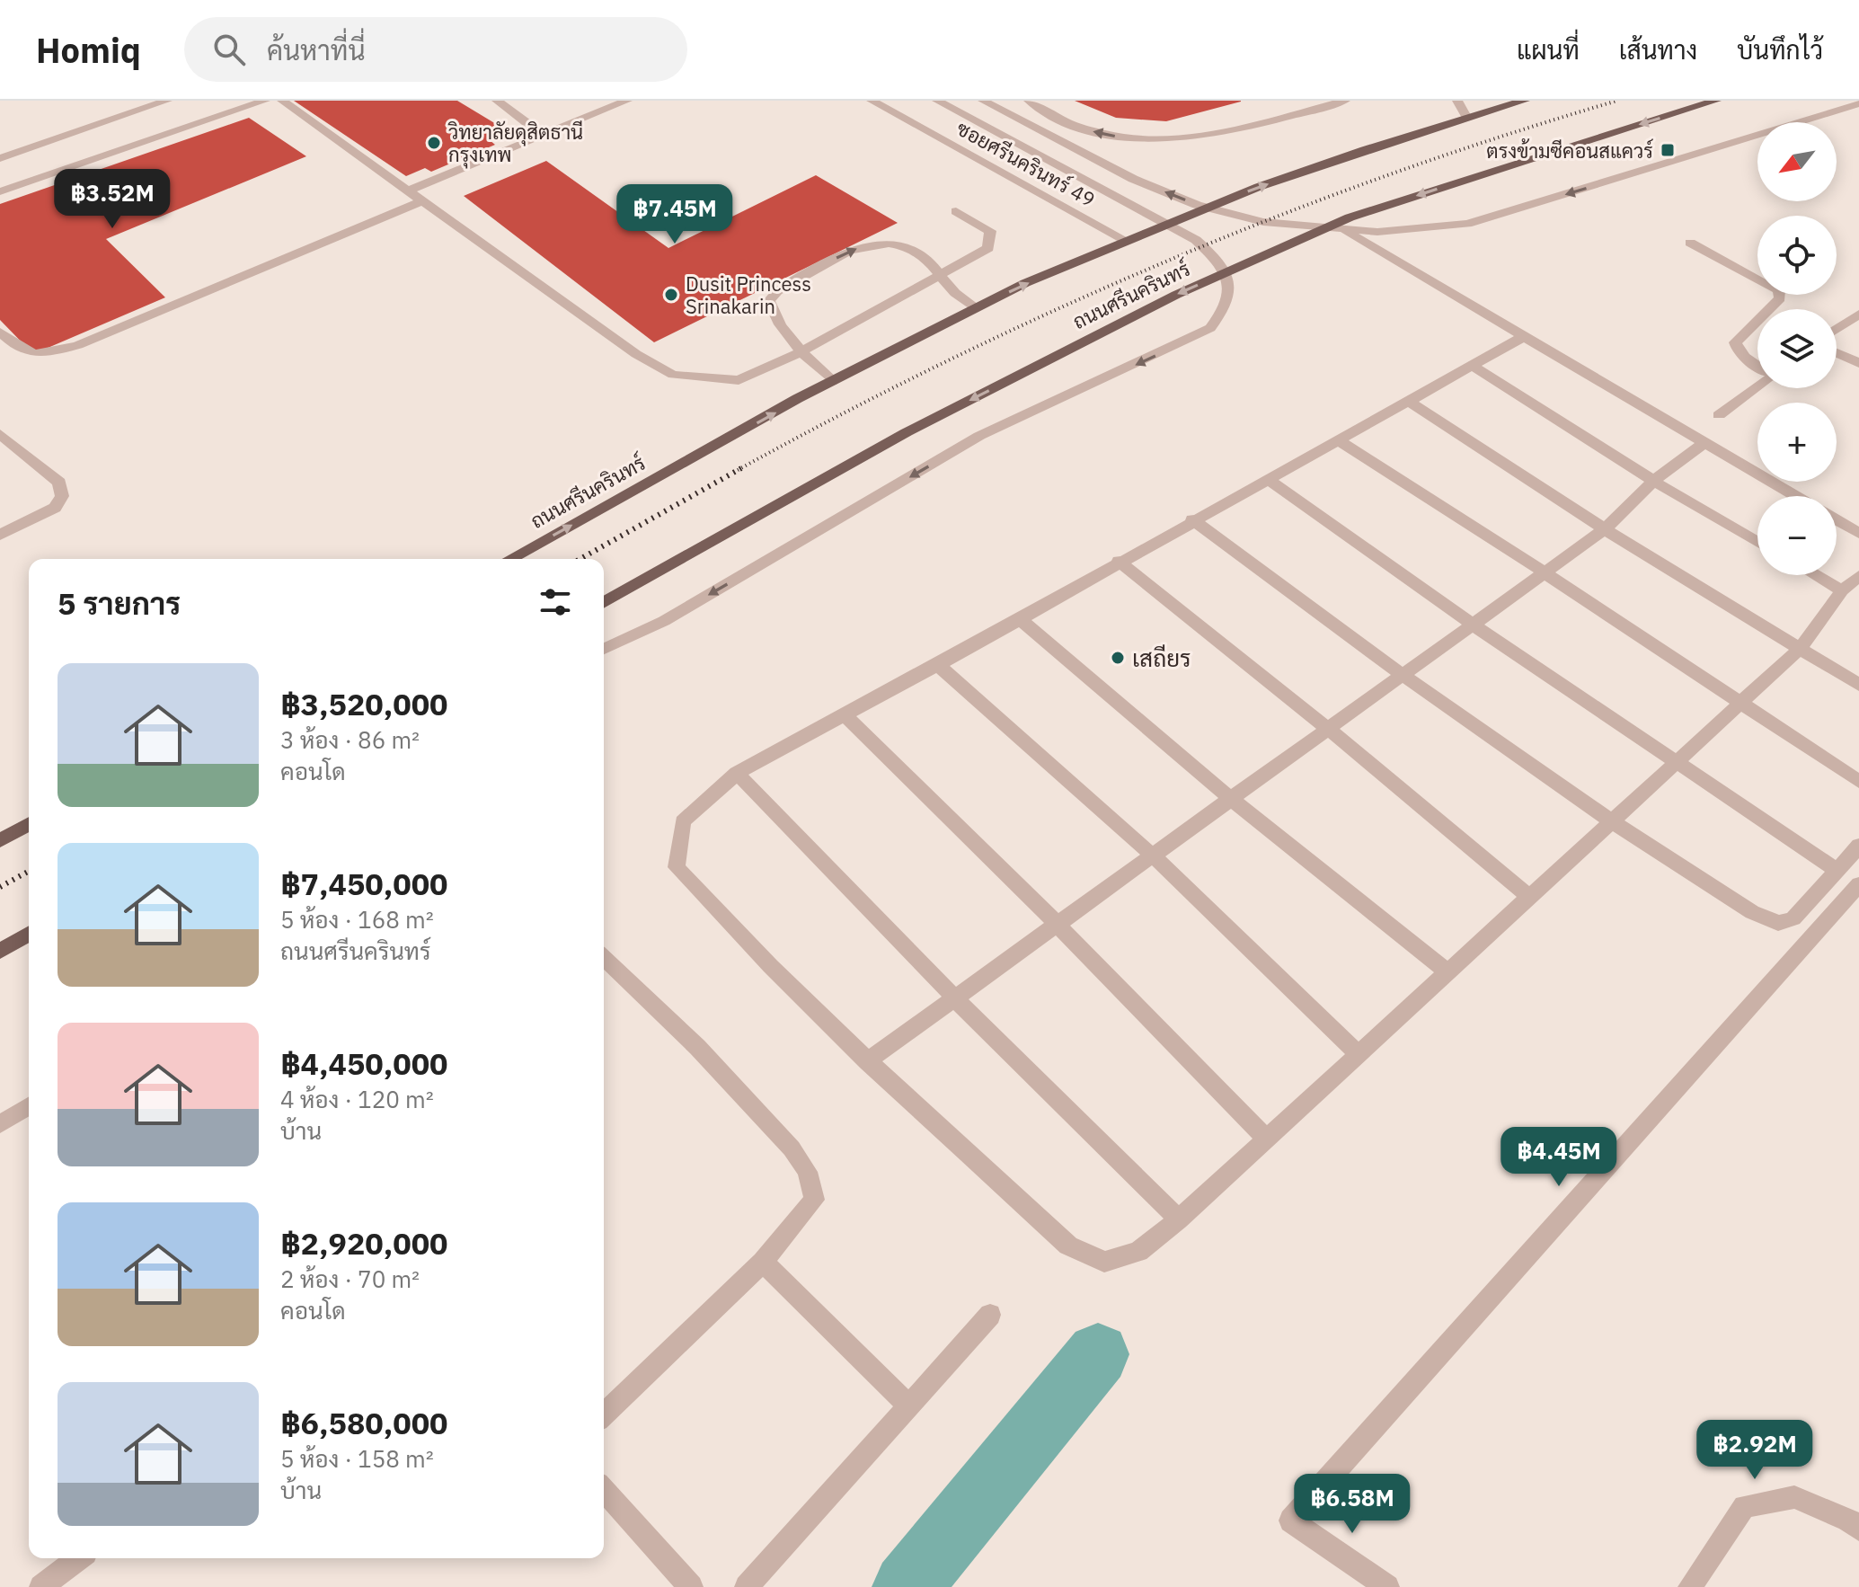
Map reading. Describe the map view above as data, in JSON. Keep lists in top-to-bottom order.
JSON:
{
  "streets": {
    "main road": ["ถนนศรีนครินทร์"],
    "street": ["ซอยศรีนครินทร์ 49"]
  },
  "crossings": [
    ["ซอยศรีนครินทร์ 49", "ถนนศรีนครินทร์"]
  ],
  "places": {
    "other": ["วิทยาลัยดุสิตธานี กรุงเทพ", "Dusit Princess Srinakarin", "เสถียร"],
    "transit": ["ตรงข้ามซีคอนสแควร์"]
  },
  "north": "bottom left",
  "page": {
    "header": "Homiq",
    "search": "ค้นหาที่นี่",
    "nav": ["แผนที่", "เส้นทาง", "บันทึกไว้"],
    "map_buttons": ["+", "−"],
    "price": [
      "฿3.52M",
      "฿7.45M",
      "฿4.45M",
      "฿2.92M",
      "฿6.58M"
    ],
    "heading": "5 รายการ",
    "list": [
      {
        "name": "฿3,520,000",
        "note": "3 ห้อง · 86 m² · คอนโด"
      },
      {
        "name": "฿7,450,000",
        "note": "5 ห้อง · 168 m² · ถนนศรีนครินทร์"
      },
      {
        "name": "฿4,450,000",
        "note": "4 ห้อง · 120 m² · บ้าน"
      },
      {
        "name": "฿2,920,000",
        "note": "2 ห้อง · 70 m² · คอนโด"
      },
      {
        "name": "฿6,580,000",
        "note": "5 ห้อง · 158 m² · บ้าน"
      }
    ]
  }
}
